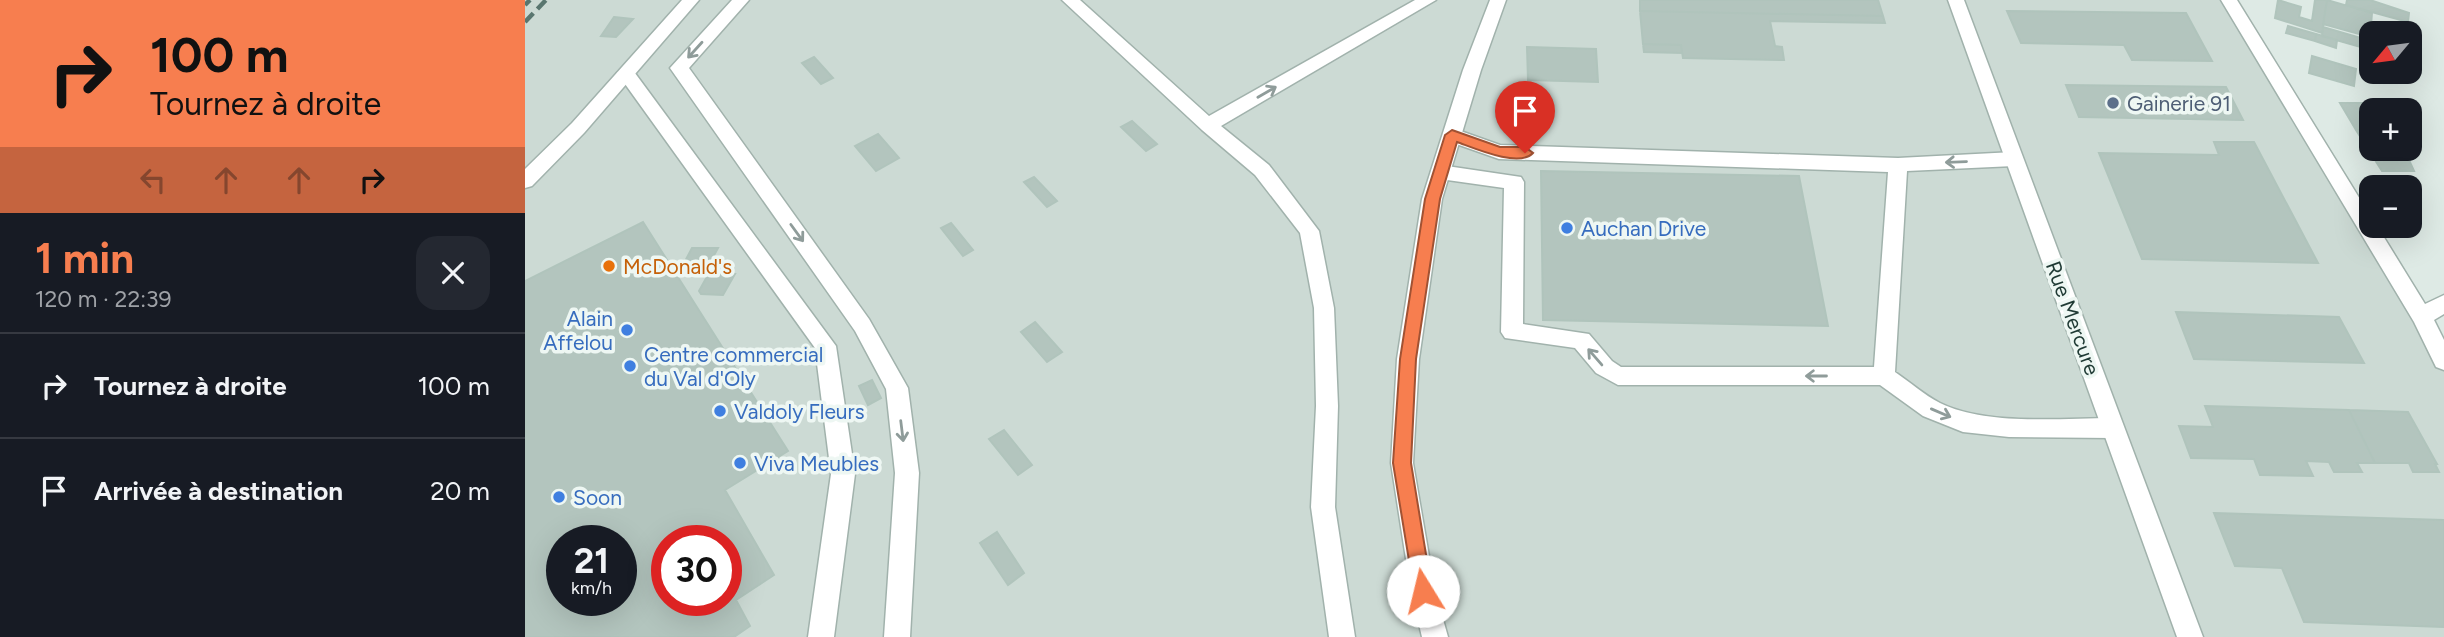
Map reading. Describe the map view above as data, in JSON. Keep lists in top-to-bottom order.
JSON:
{
  "streets": {
    "street": ["Rue Mercure"]
  },
  "places": [
    "Gainerie 91",
    "Auchan Drive",
    "McDonald's",
    "Alain Affelou",
    "Centre commercial du Val d'Oly",
    "Valdoly Fleurs",
    "Viva Meubles",
    "Soon"
  ],
  "north": "bottom left",
  "page": {
    "turn": ["100 m", "Tournez à droite"],
    "map_buttons": ["+", "−"],
    "heading": ["1 min", "120 m · 22:39"],
    "list": [
      {
        "name": "Tournez à droite",
        "value": "100 m"
      },
      {
        "name": "Arrivée à destination",
        "value": "20 m"
      }
    ],
    "speed": "21 km/h",
    "limit": "30"
  }
}
